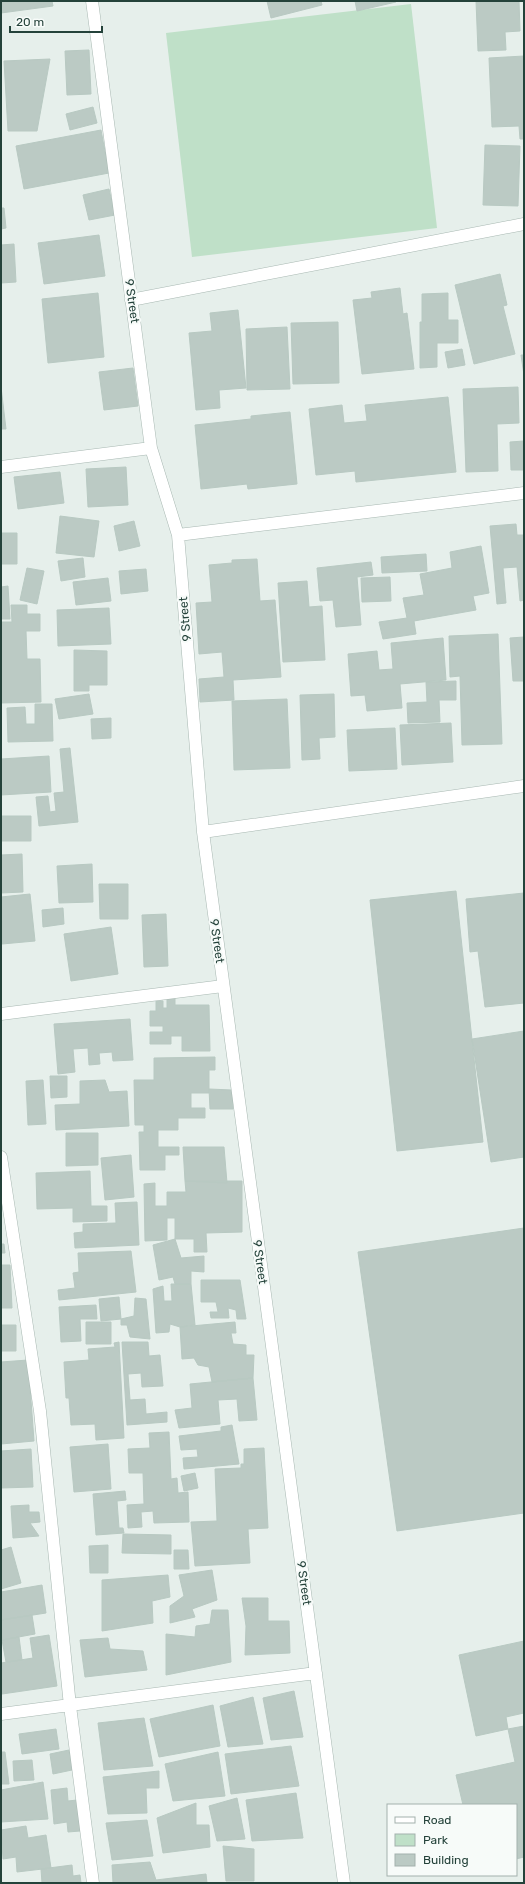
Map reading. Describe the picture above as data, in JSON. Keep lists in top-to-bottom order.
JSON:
{
  "streets": {
    "street": ["9 Street"]
  },
  "legend": ["Road", "Park", "Building"],
  "scale_bar": "20 m"
}
